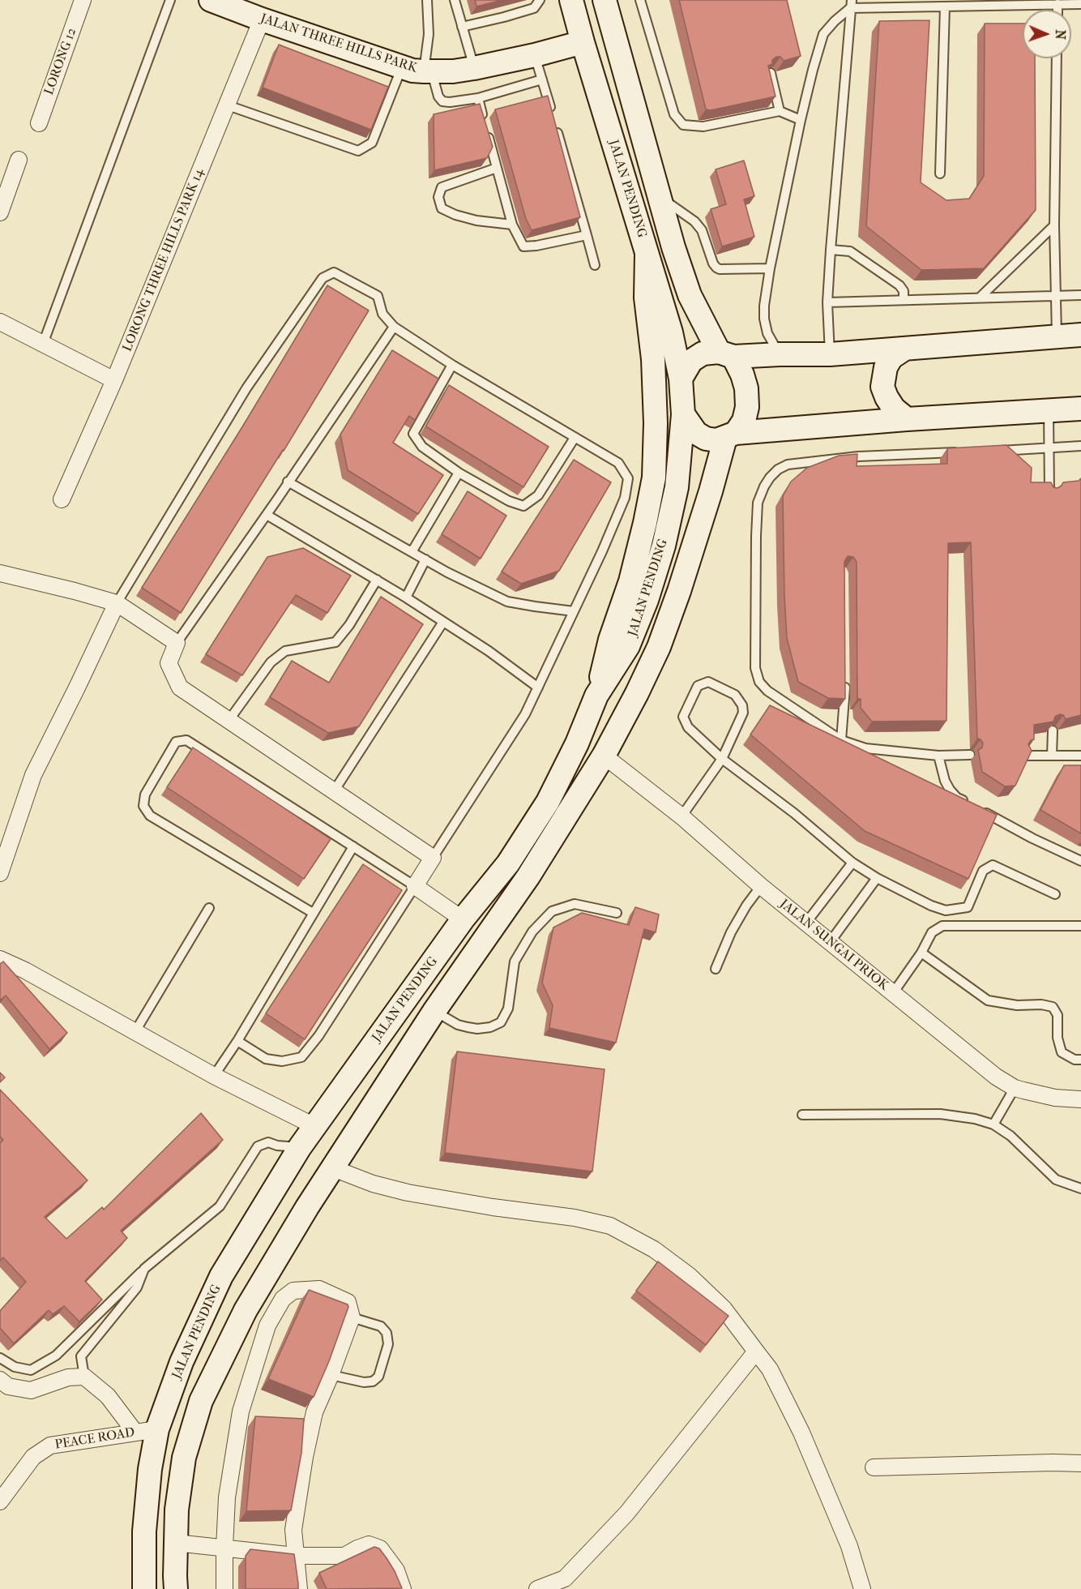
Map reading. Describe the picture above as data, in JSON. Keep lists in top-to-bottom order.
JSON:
{
  "streets": {
    "main road": ["JALAN THREE HILLS PARK", "JALAN PENDING"],
    "street": [
      "LORONG 12",
      "LORONG THREE HILLS PARK 14",
      "JALAN SUNGAI PRIOK",
      "PEACE ROAD"
    ]
  },
  "crossings": [
    ["JALAN THREE HILLS PARK", "JALAN PENDING"],
    ["JALAN THREE HILLS PARK", "LORONG THREE HILLS PARK 14"],
    ["JALAN PENDING", "PEACE ROAD"]
  ],
  "north": "right"
}
